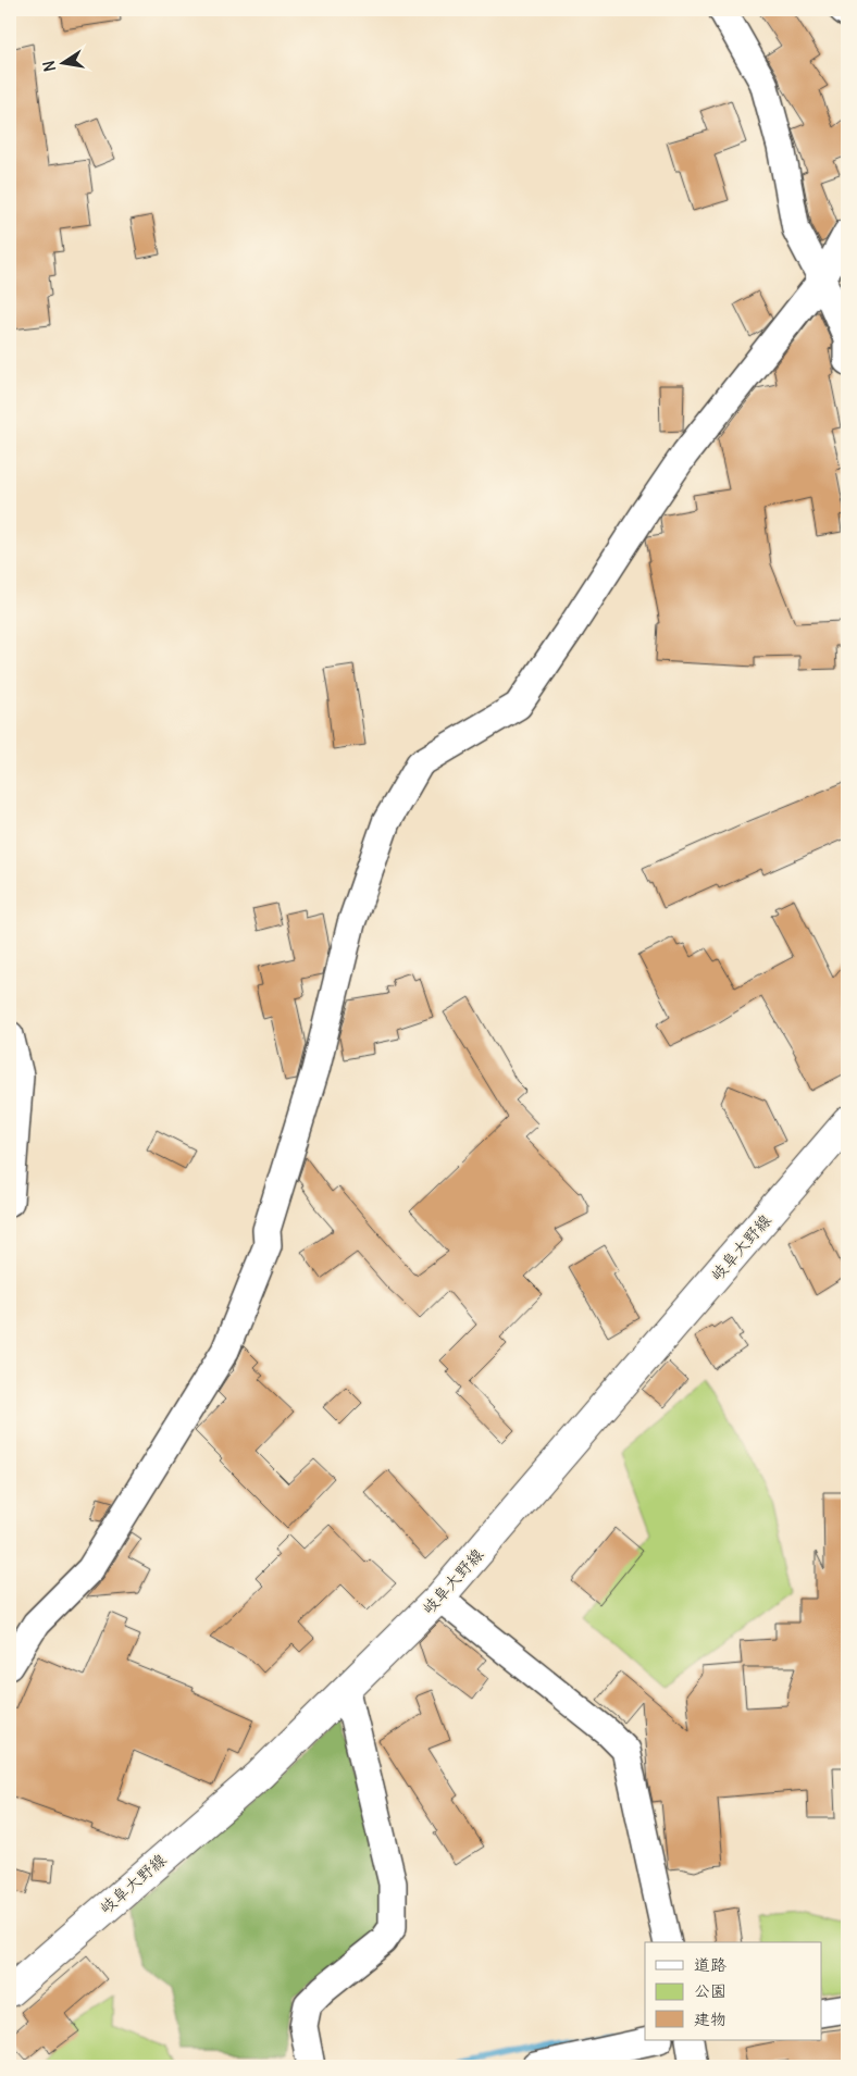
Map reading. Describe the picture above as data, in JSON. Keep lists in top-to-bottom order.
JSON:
{
  "streets": {
    "main road": ["岐阜大野線"]
  },
  "legend": ["道路", "公園", "建物"],
  "north": "left"
}
